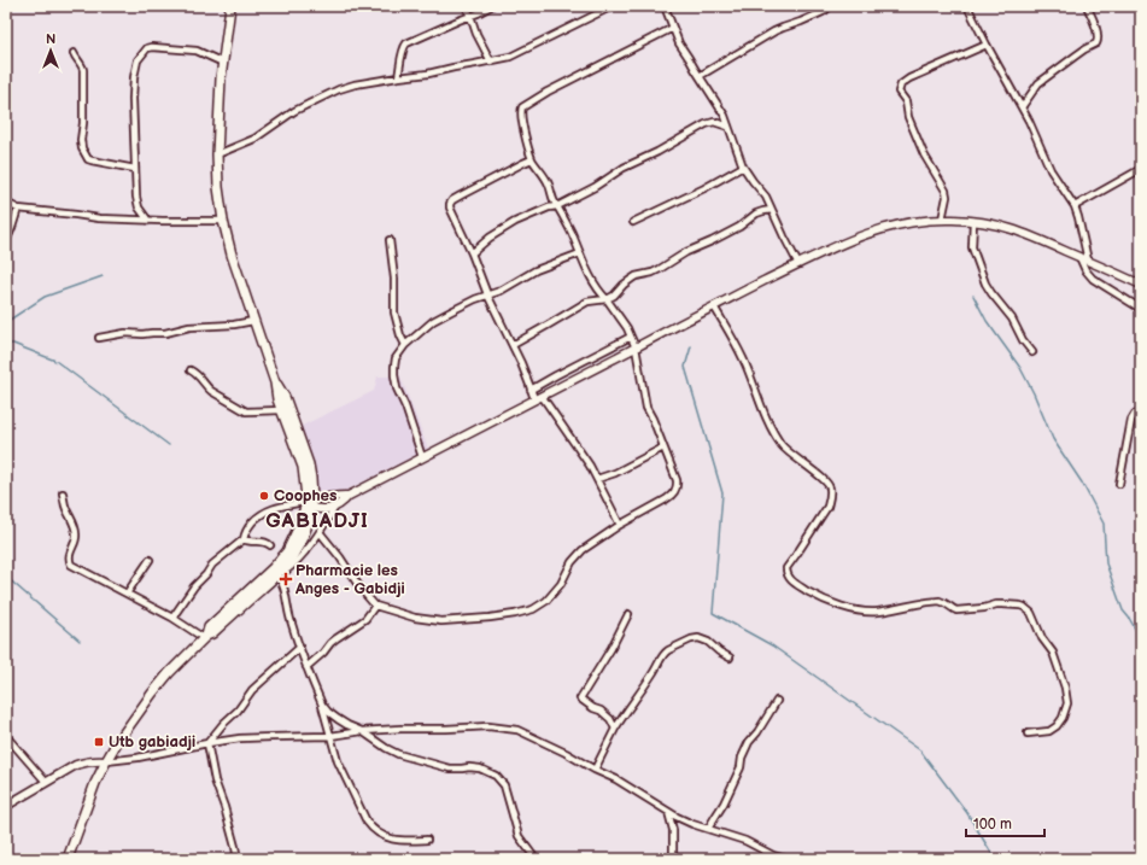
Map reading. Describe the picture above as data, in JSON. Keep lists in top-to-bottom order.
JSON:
{
  "districts": ["GABIADJI"],
  "places": {
    "other": ["Coophes"],
    "health": ["Pharmacie les Anges - Gabidji"],
    "transit": ["Utb gabiadji"]
  },
  "scale_bar": "100 m",
  "north": "top"
}
